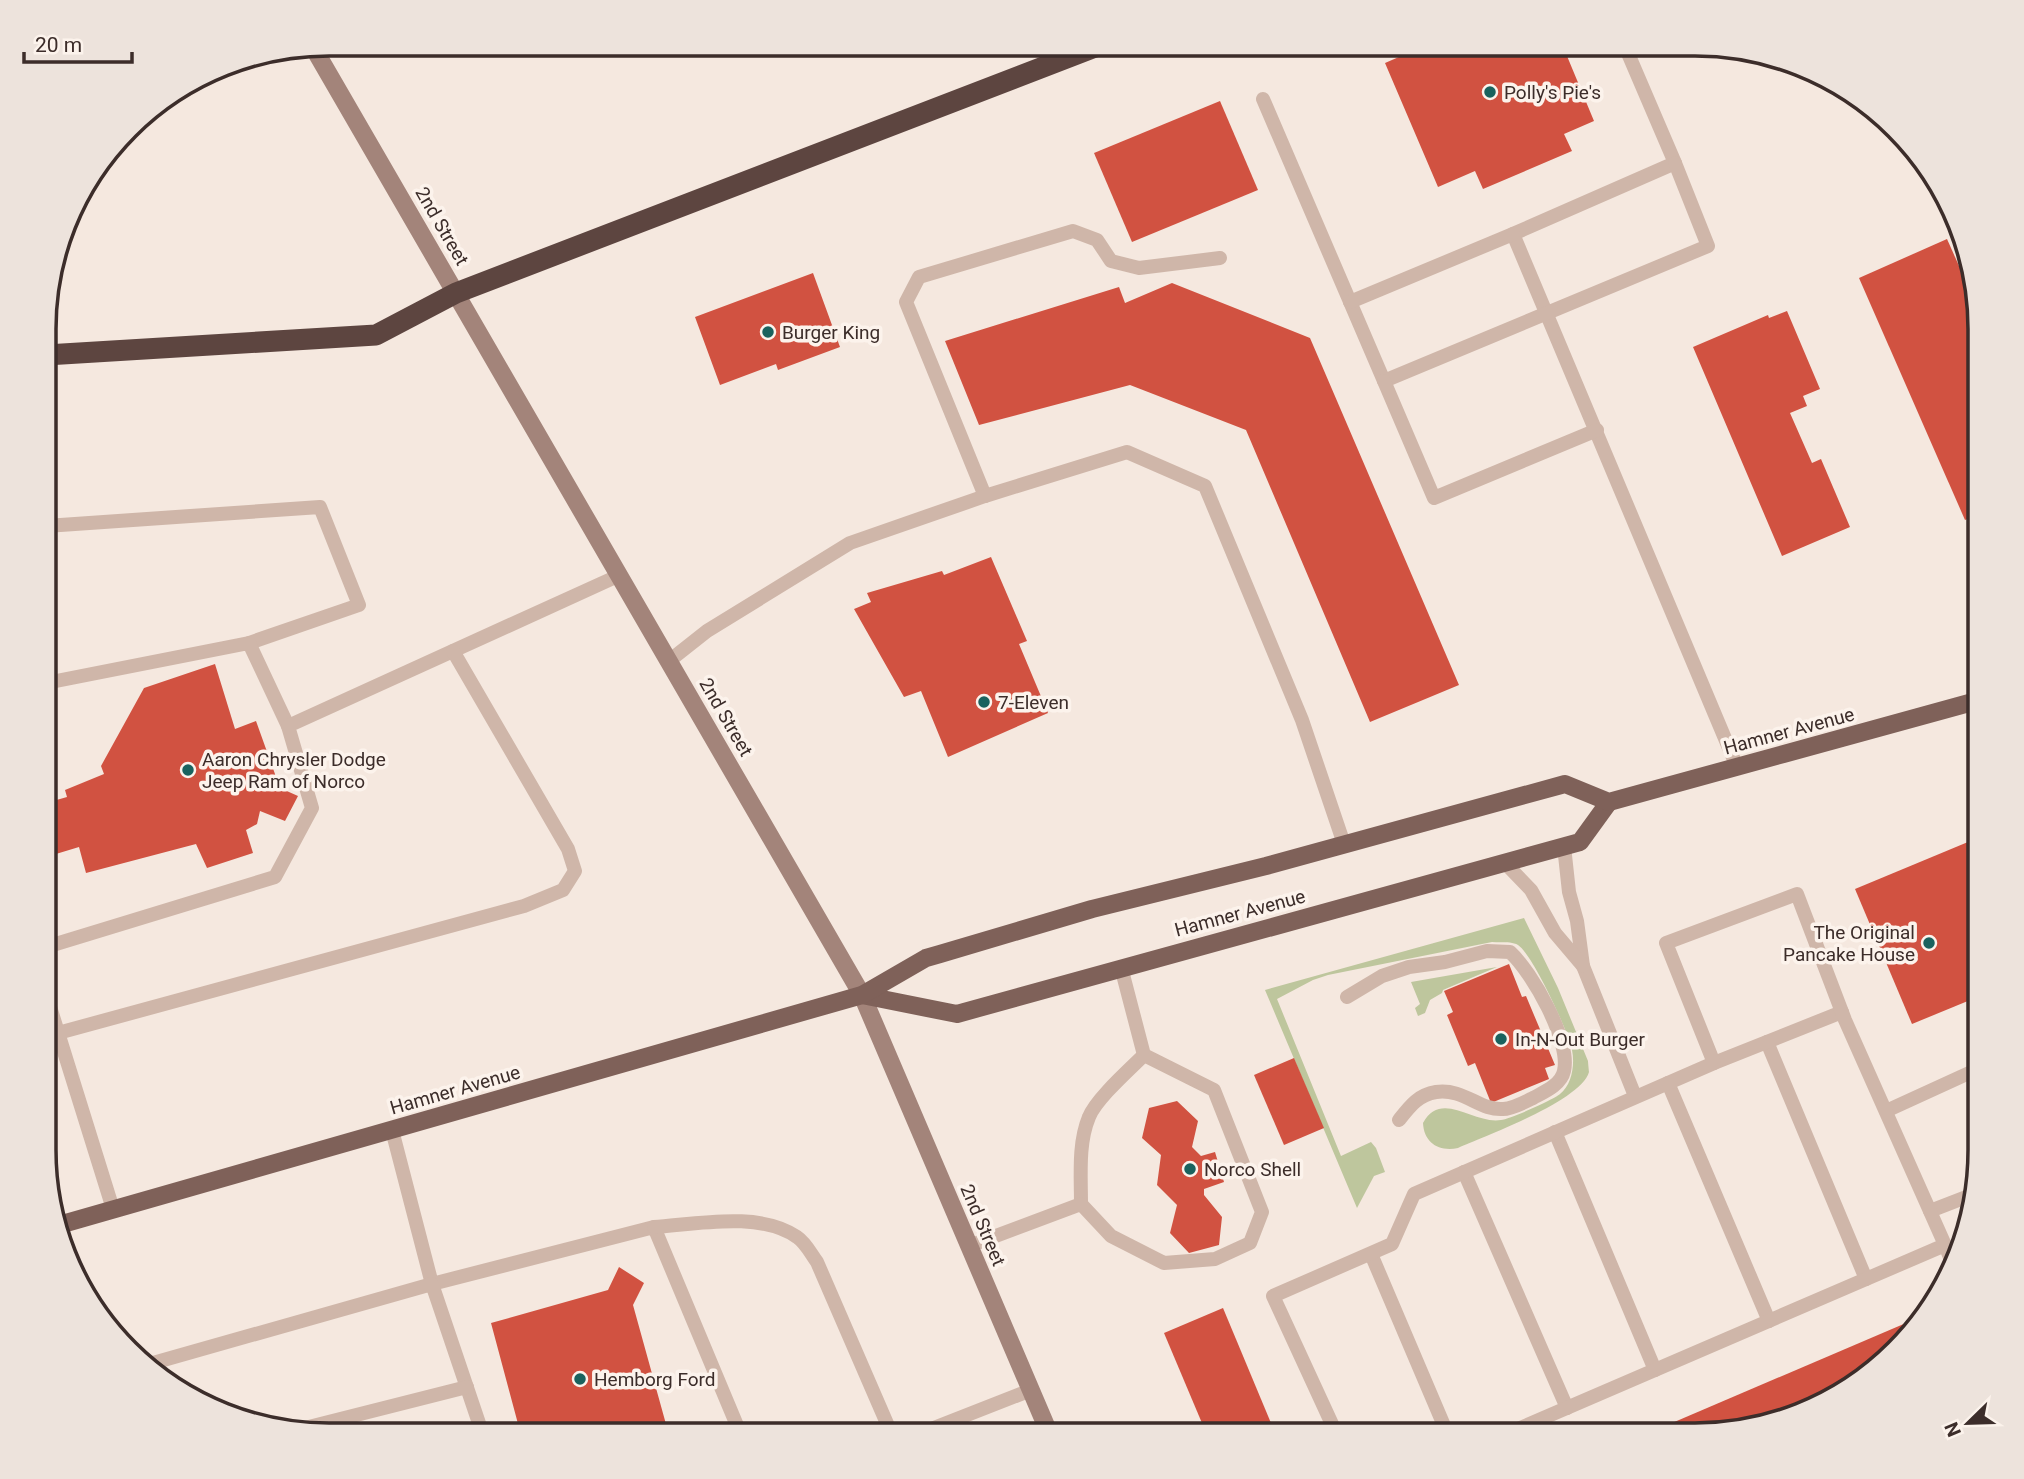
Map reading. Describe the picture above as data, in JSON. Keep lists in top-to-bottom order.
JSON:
{
  "streets": {
    "main road": ["2nd Street", "Hamner Avenue"]
  },
  "crossings": [
    ["2nd Street", "Hamner Avenue"]
  ],
  "places": [
    "Polly's Pie's",
    "Burger King",
    "7-Eleven",
    "Aaron Chrysler Dodge Jeep Ram of Norco",
    "The Original Pancake House",
    "In-N-Out Burger",
    "Norco Shell",
    "Hemborg Ford"
  ],
  "scale_bar": "20 m",
  "north": "bottom left"
}
